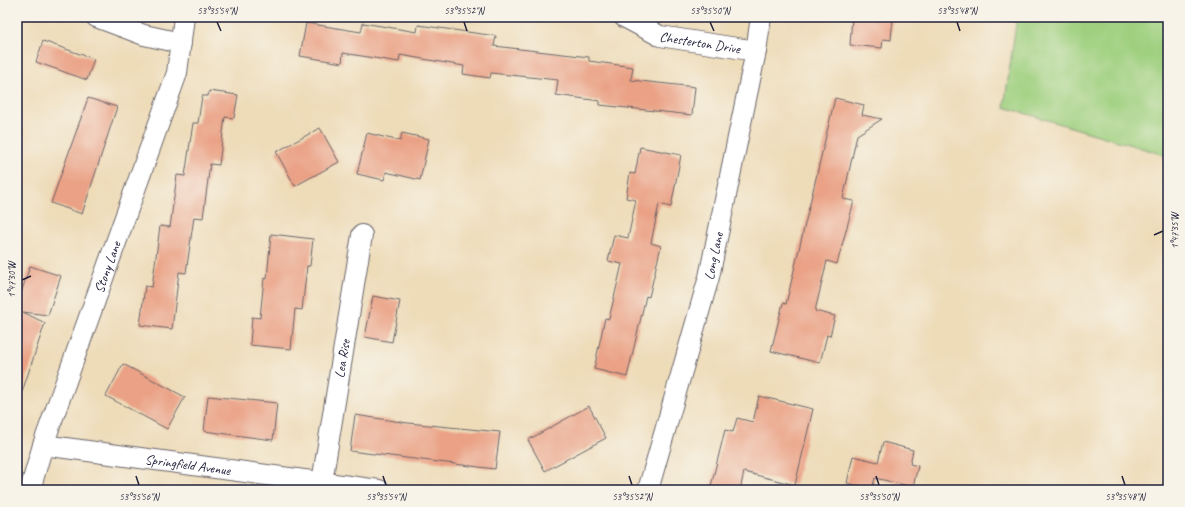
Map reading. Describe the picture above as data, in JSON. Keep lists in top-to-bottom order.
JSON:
{
  "streets": {
    "street": [
      "Chesterton Drive",
      "Long Lane",
      "Stony Lane",
      "Lea Rise",
      "Springfield Avenue"
    ]
  },
  "crossings": [
    ["Chesterton Drive", "Long Lane"],
    ["Stony Lane", "Springfield Avenue"],
    ["Lea Rise", "Springfield Avenue"]
  ],
  "coordinates": [
    "53°35'54\"N",
    "53°35'52\"N",
    "53°35'50\"N",
    "53°35'48\"N",
    "1°47'35\"W",
    "1°47'30\"W",
    "53°35'56\"N"
  ]
}
